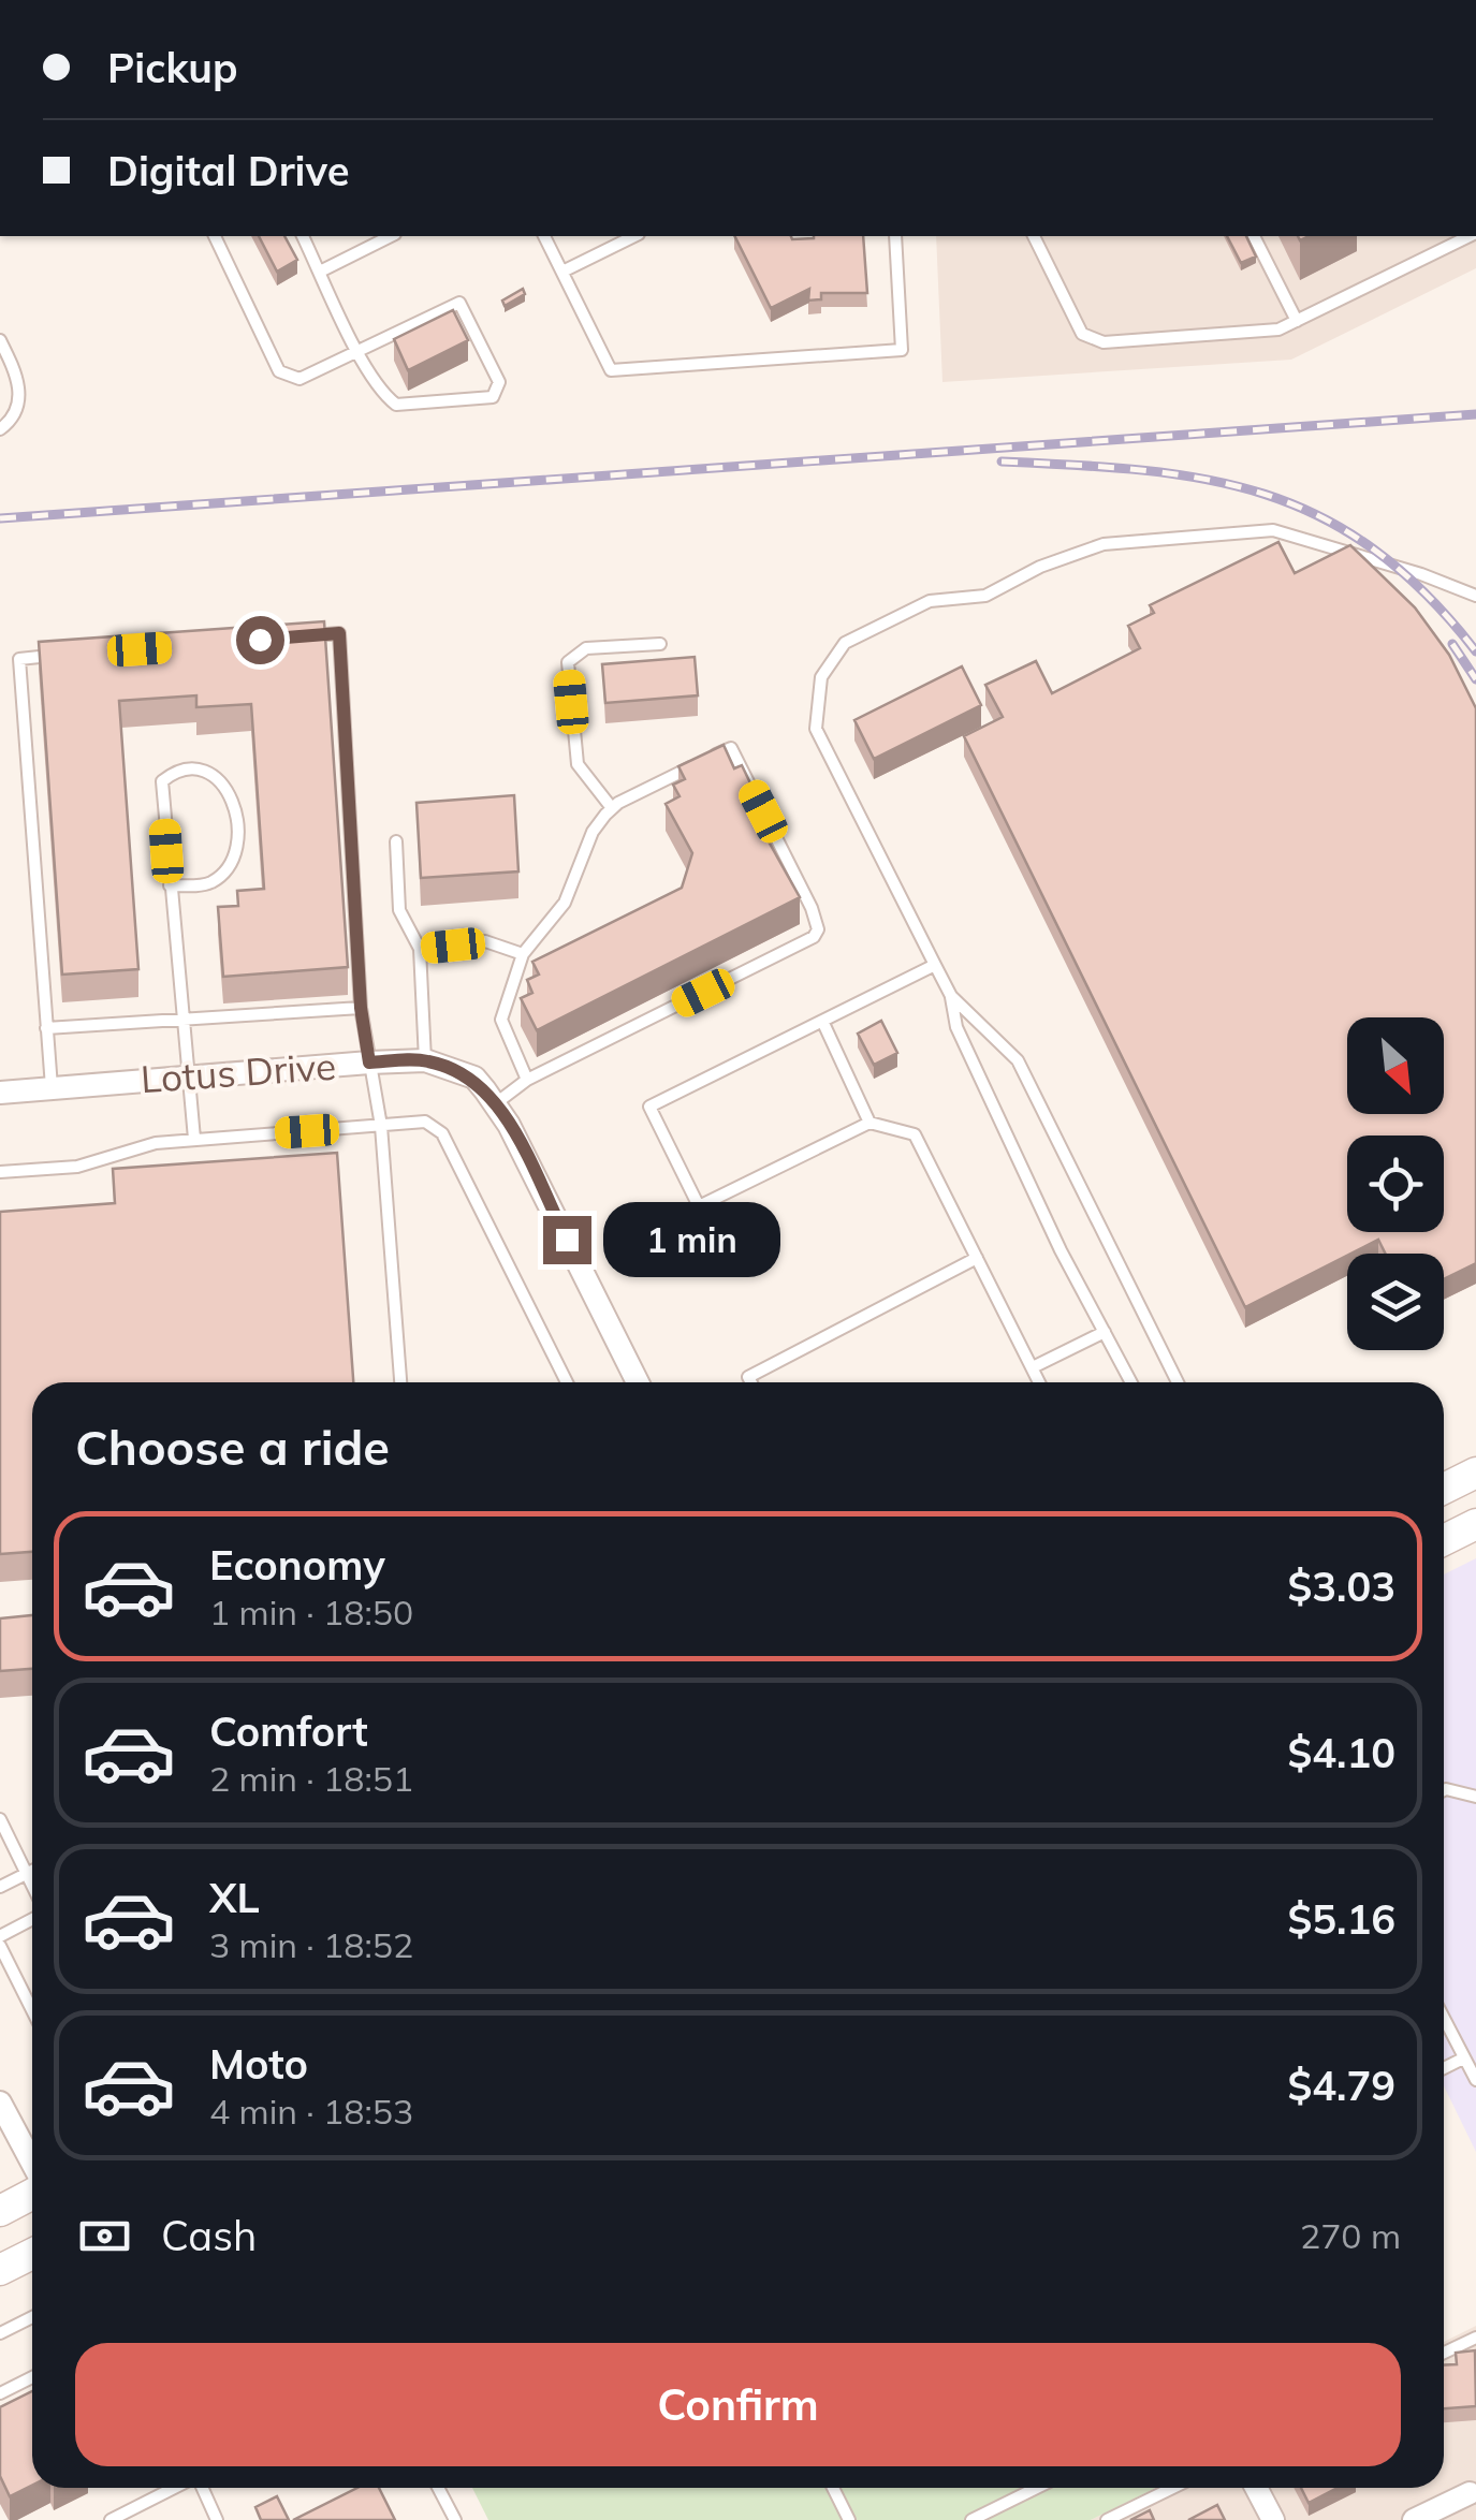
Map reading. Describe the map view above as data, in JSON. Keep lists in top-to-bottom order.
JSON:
{
  "streets": {
    "street": ["Lotus Drive"]
  },
  "north": "bottom right",
  "page": {
    "banner": ["Pickup", "Digital Drive"],
    "bubble": "1 min",
    "heading": "Choose a ride",
    "list": [
      {
        "name": "Economy",
        "note": "1 min · 18:50",
        "value": "$3.03"
      },
      {
        "name": "Comfort",
        "note": "2 min · 18:51",
        "value": "$4.10"
      },
      {
        "name": "XL",
        "note": "3 min · 18:52",
        "value": "$5.16"
      },
      {
        "name": "Moto",
        "note": "4 min · 18:53",
        "value": "$4.79"
      }
    ],
    "pay": ["Cash", "270 m"],
    "buttons": "Confirm"
  }
}
